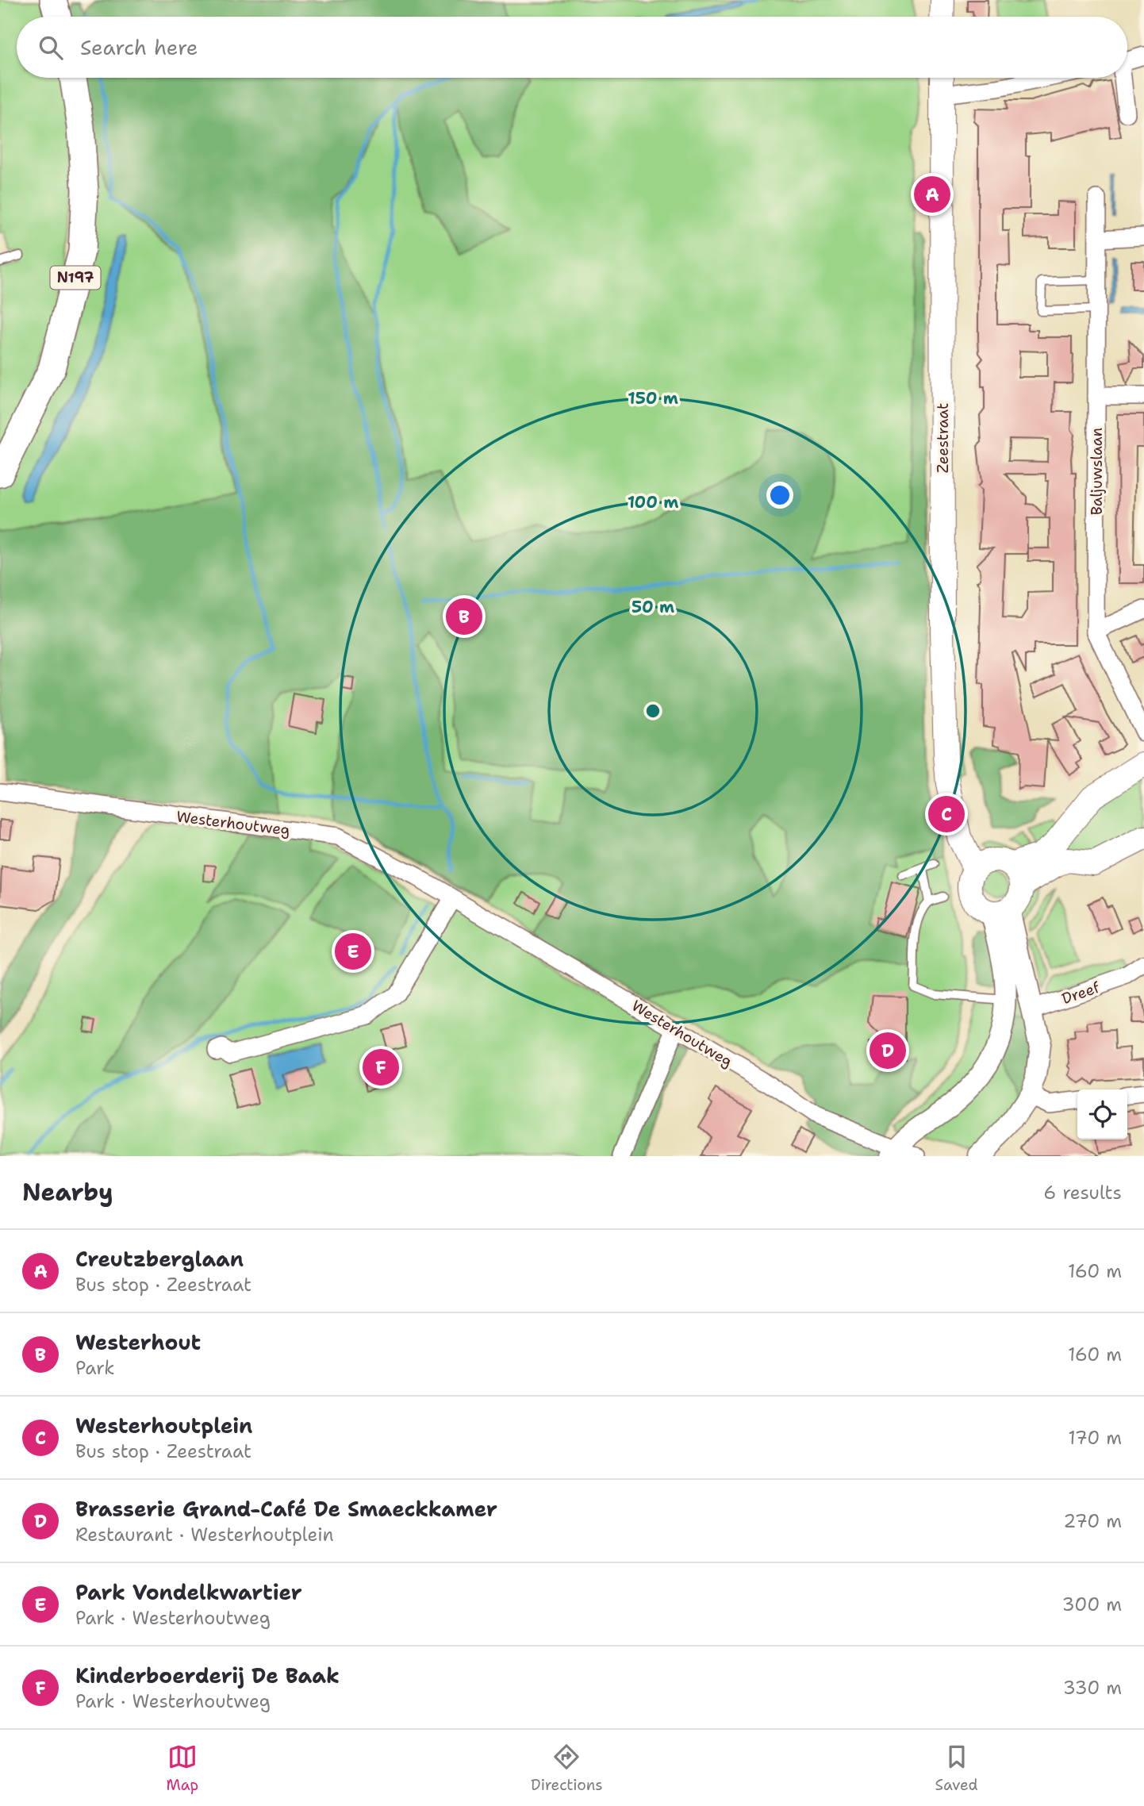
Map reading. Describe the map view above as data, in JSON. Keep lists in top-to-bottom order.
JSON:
{
  "streets": {
    "main road": ["N197", "Zeestraat"],
    "street": ["Baljuwslaan", "Westerhoutweg", "Dreef"]
  },
  "page": {
    "search": "Search here",
    "pins": [
      "A",
      "B",
      "C",
      "E",
      "D",
      "F"
    ],
    "heading": ["Nearby", "6 results"],
    "list": [
      {
        "mark": "A",
        "name": "Creutzberglaan",
        "note": "Bus stop · Zeestraat",
        "value": "160 m"
      },
      {
        "mark": "B",
        "name": "Westerhout",
        "note": "Park",
        "value": "160 m"
      },
      {
        "mark": "C",
        "name": "Westerhoutplein",
        "note": "Bus stop · Zeestraat",
        "value": "170 m"
      },
      {
        "mark": "D",
        "name": "Brasserie Grand-Café De Smaeckkamer",
        "note": "Restaurant · Westerhoutplein",
        "value": "270 m"
      },
      {
        "mark": "E",
        "name": "Park Vondelkwartier",
        "note": "Park · Westerhoutweg",
        "value": "300 m"
      },
      {
        "mark": "F",
        "name": "Kinderboerderij De Baak",
        "note": "Park · Westerhoutweg",
        "value": "330 m"
      }
    ],
    "nav": ["Map", "Directions", "Saved"]
  },
  "rings": ["150 m", "100 m", "50 m"]
}
